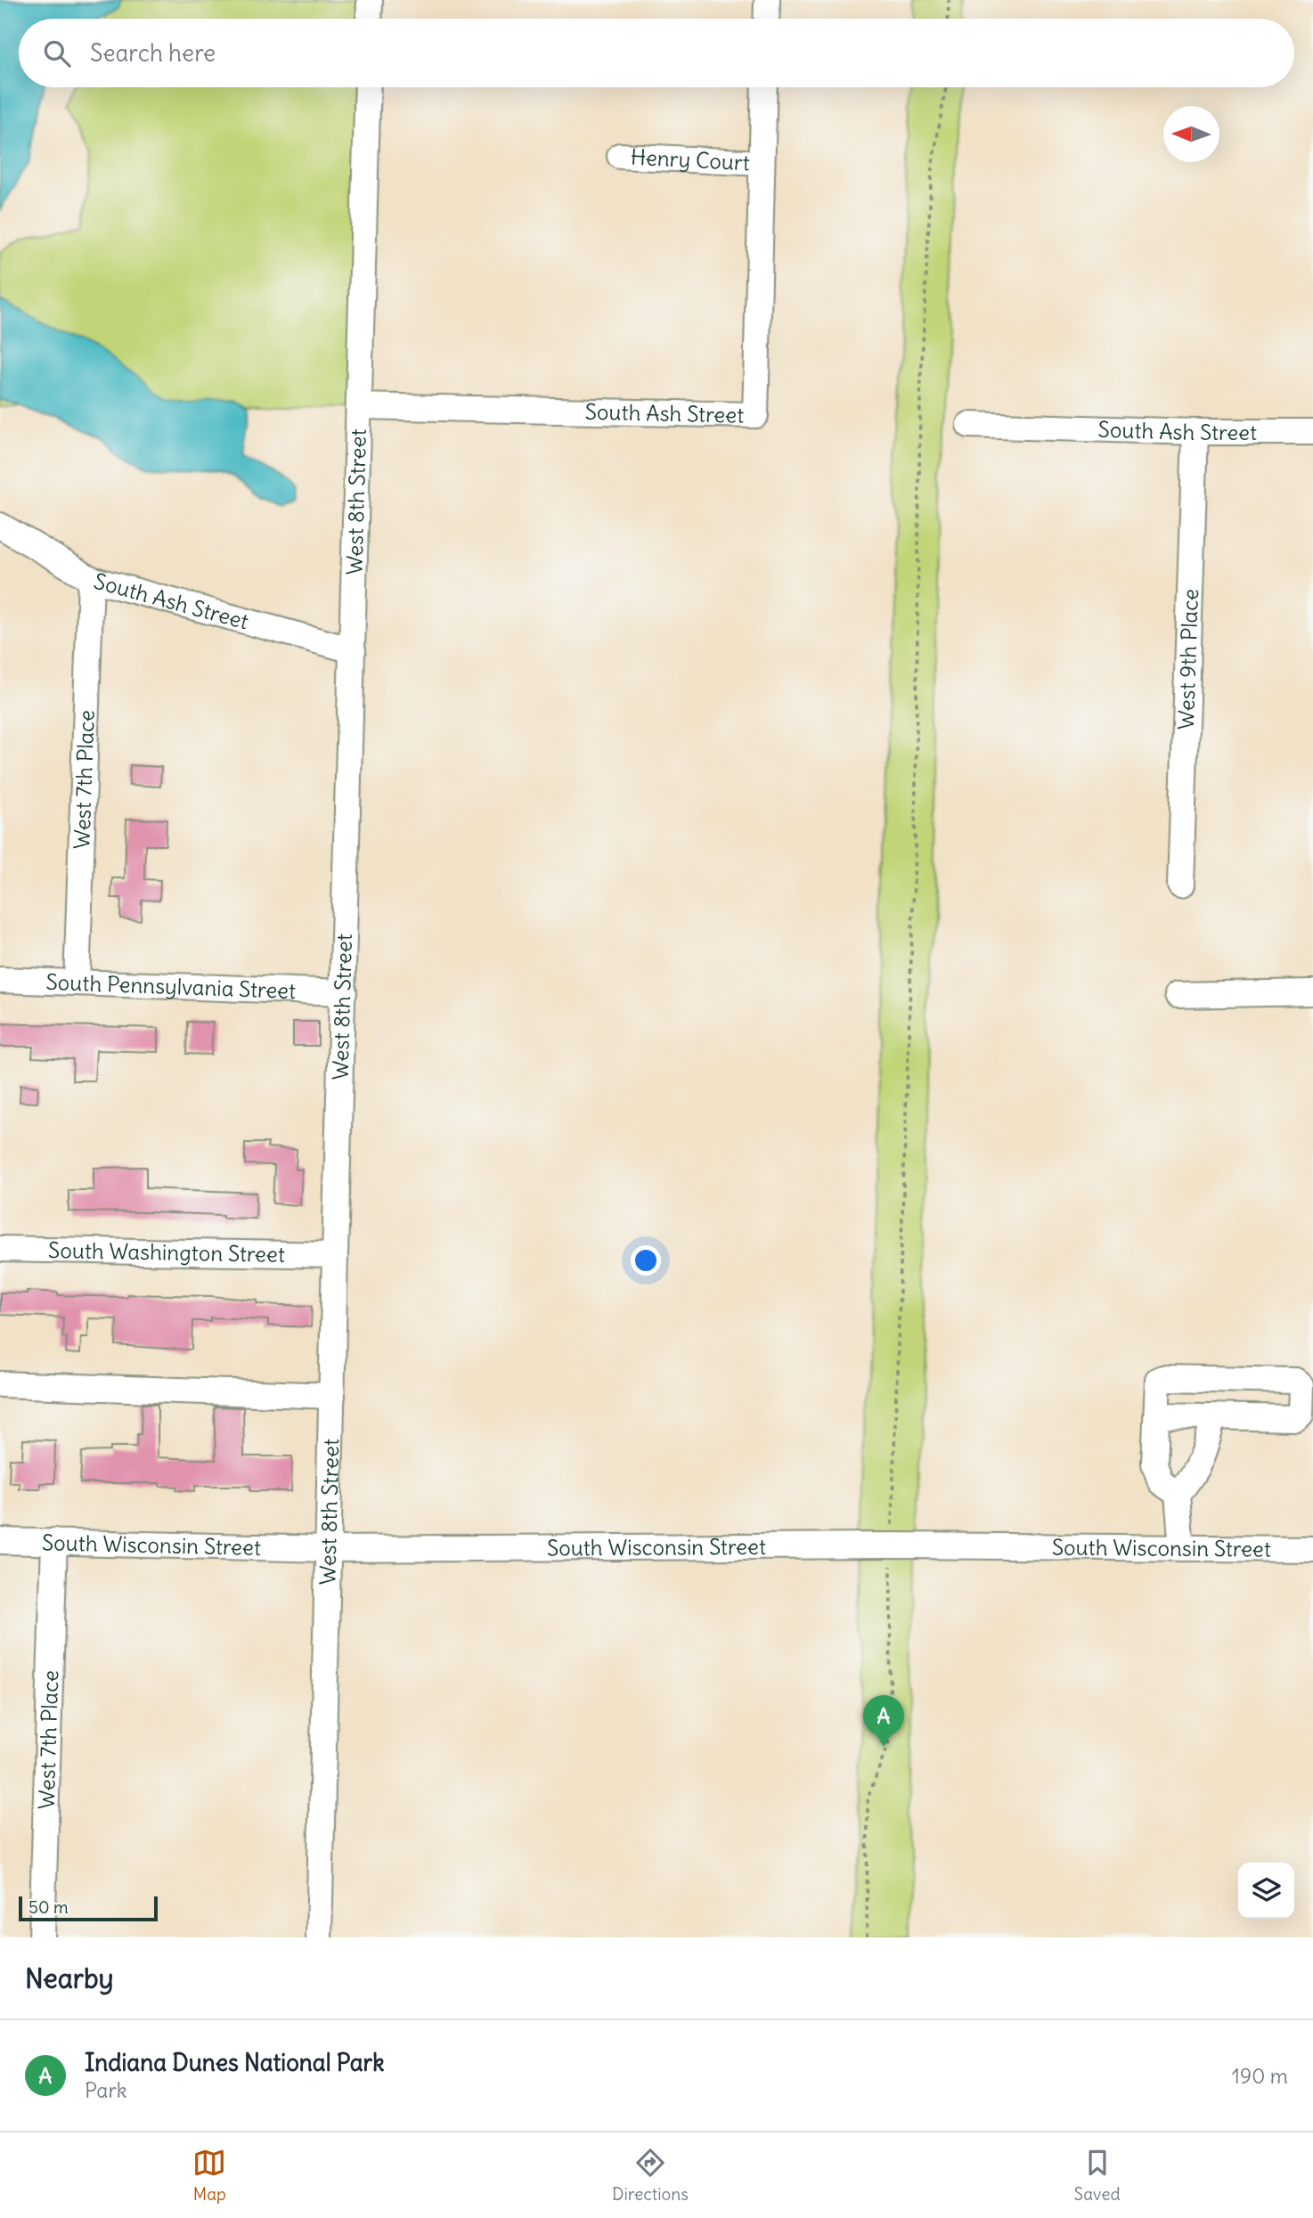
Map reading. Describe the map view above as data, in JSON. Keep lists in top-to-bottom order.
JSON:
{
  "streets": {
    "street": [
      "Henry Court",
      "South Ash Street",
      "West 8th Street",
      "West 9th Place",
      "West 7th Place",
      "South Pennsylvania Street",
      "South Washington Street",
      "South Wisconsin Street"
    ]
  },
  "crossings": [
    ["Henry Court", "South Ash Street"],
    ["South Ash Street", "West 8th Street"],
    ["South Ash Street", "West 9th Place"],
    ["South Ash Street", "West 7th Place"],
    ["West 8th Street", "South Pennsylvania Street"],
    ["West 8th Street", "South Washington Street"],
    ["West 8th Street", "South Wisconsin Street"],
    ["West 7th Place", "South Pennsylvania Street"],
    ["West 7th Place", "South Wisconsin Street"]
  ],
  "scale_bar": "50 m",
  "north": "left",
  "page": {
    "search": "Search here",
    "pins": "A",
    "scale": "50 m",
    "heading": "Nearby",
    "list": [
      {
        "mark": "A",
        "name": "Indiana Dunes National Park",
        "note": "Park",
        "value": "190 m"
      }
    ],
    "nav": ["Map", "Directions", "Saved"]
  }
}
